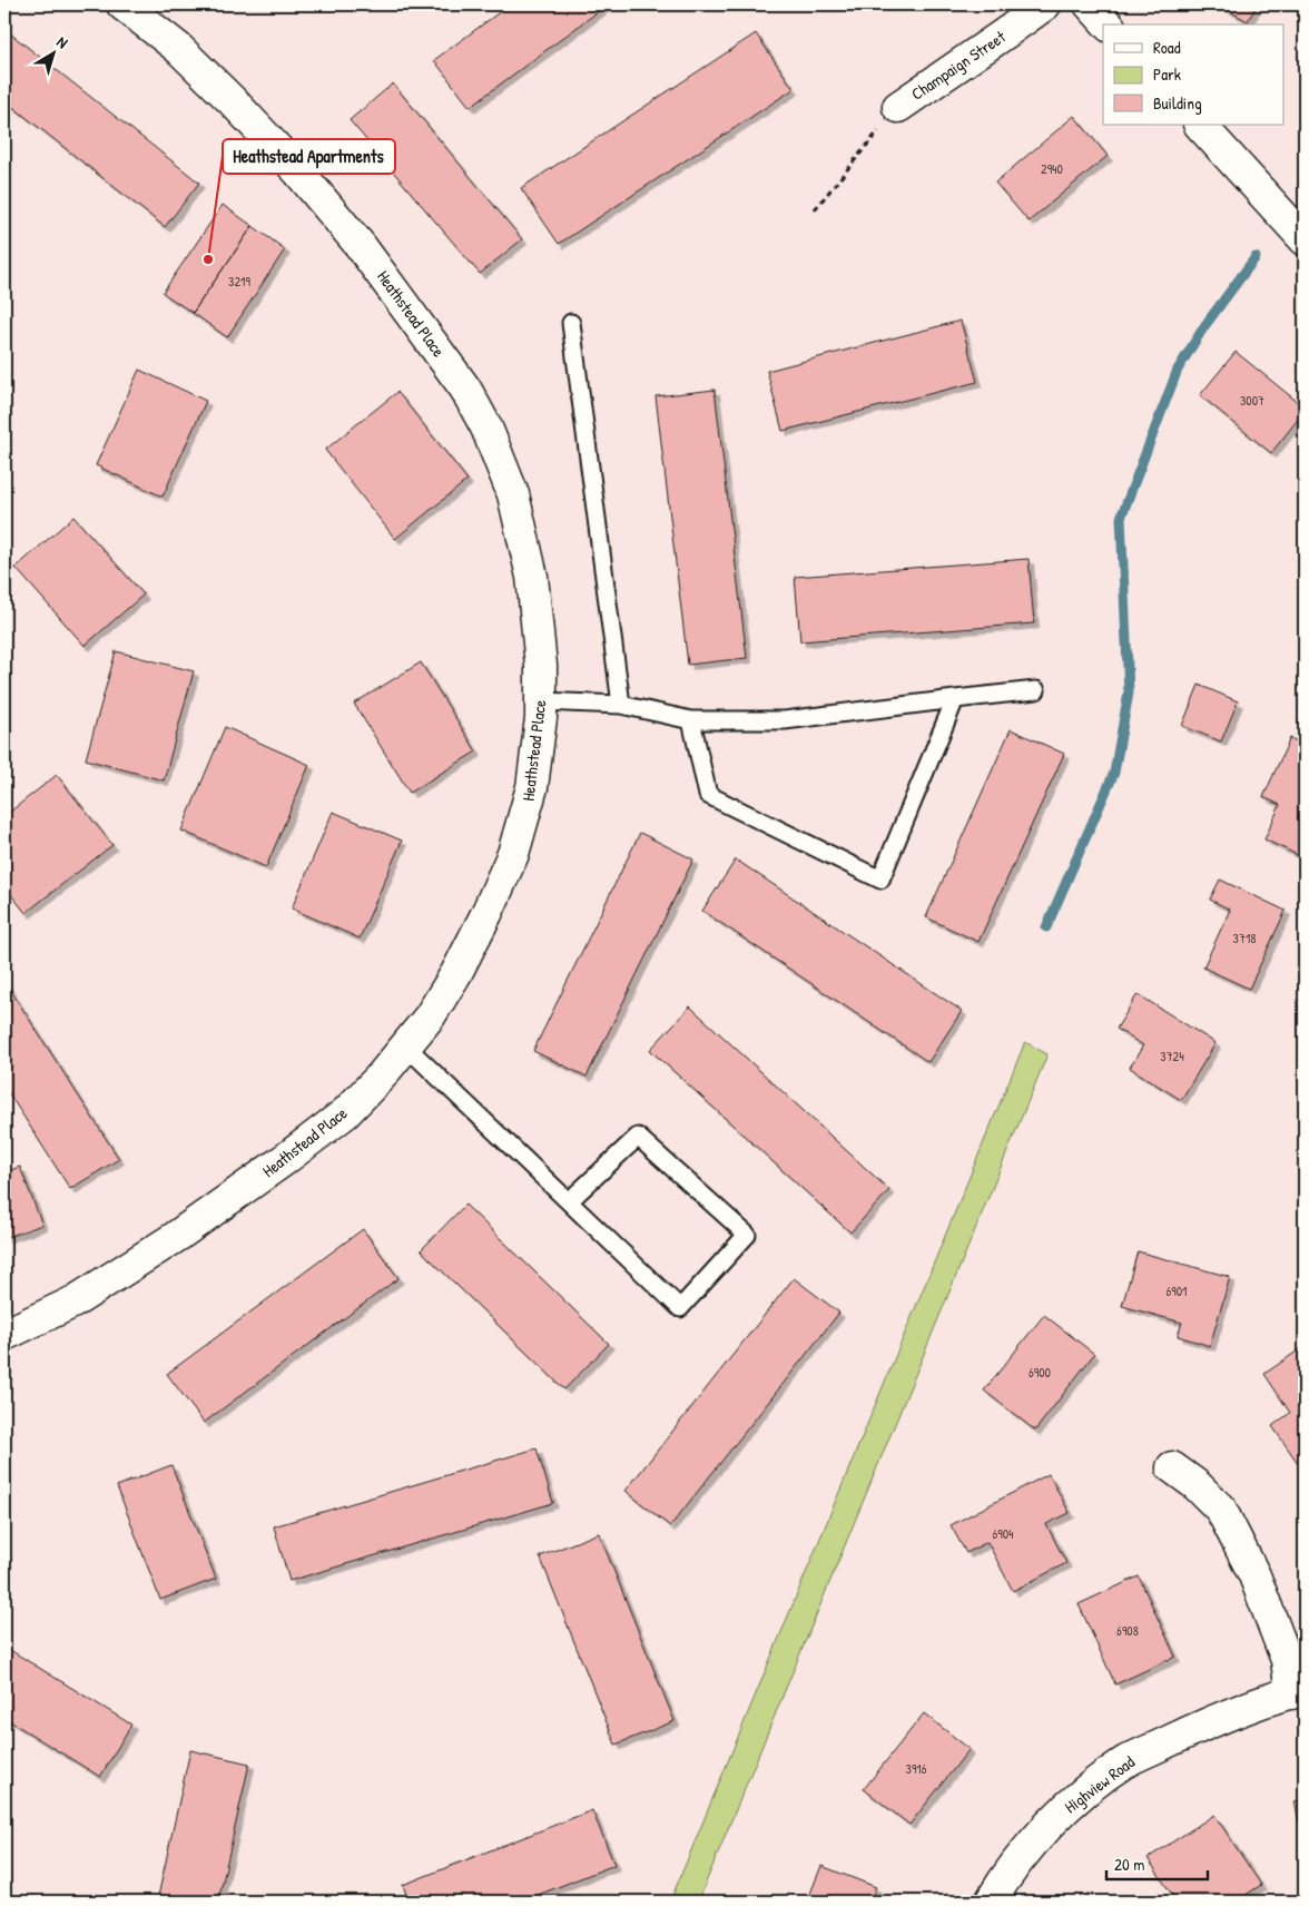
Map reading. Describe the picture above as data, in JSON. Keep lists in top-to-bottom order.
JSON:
{
  "streets": {
    "street": ["Champaign Street", "Heathstead Place", "Highview Road"]
  },
  "places": ["Heathstead Apartments"],
  "house_numbers": [
    "2940",
    "3219",
    "3007",
    "3718",
    "3724",
    "6901",
    "6900",
    "6904",
    "6908",
    "3916"
  ],
  "legend": ["Road", "Park", "Building"],
  "scale_bar": "20 m",
  "north": "top right"
}
